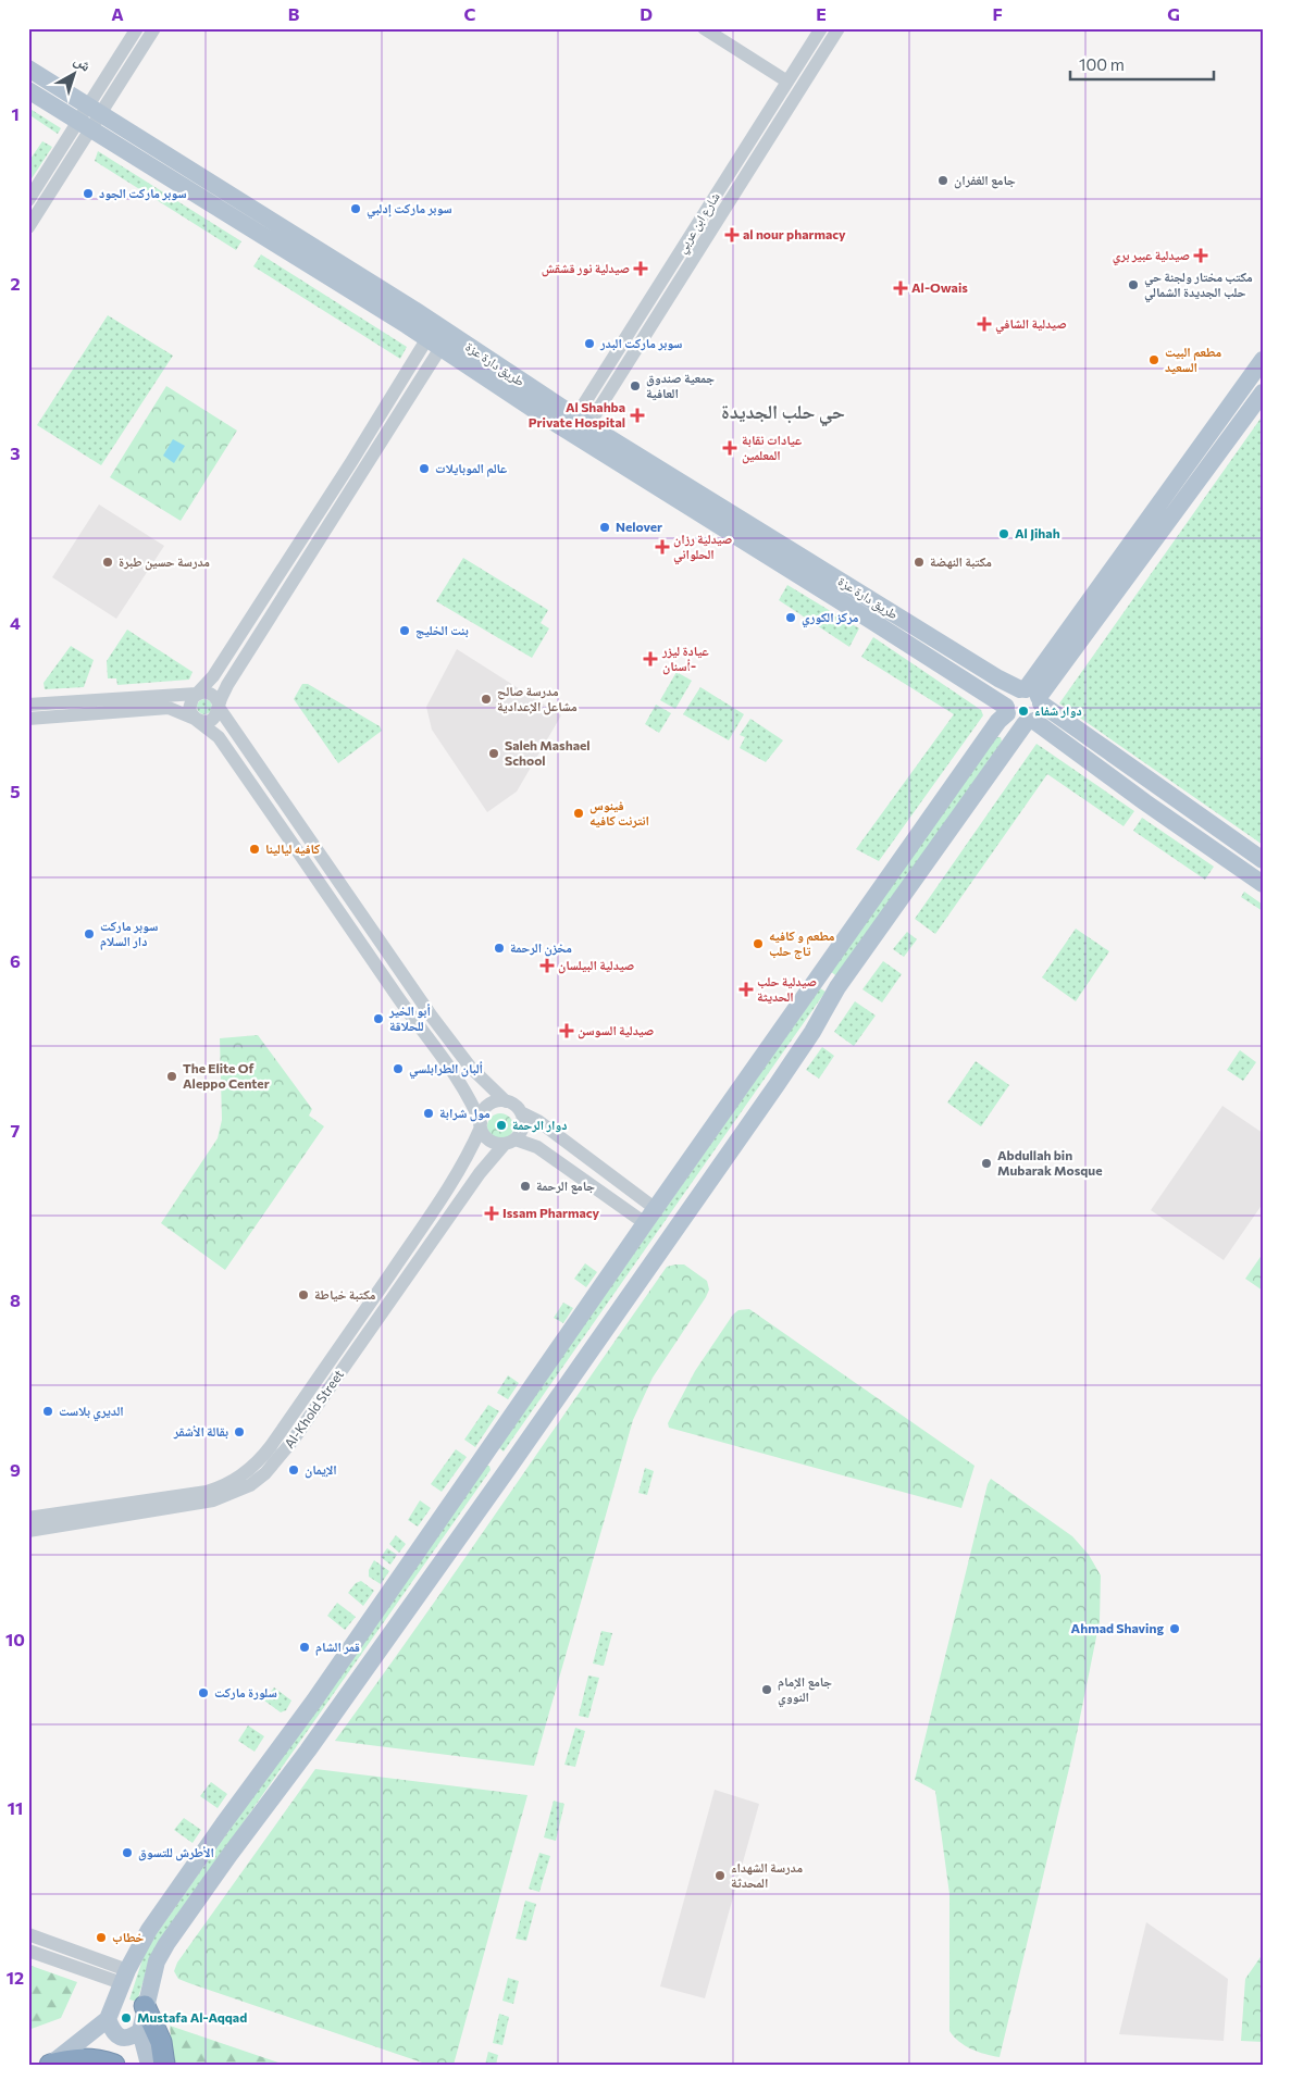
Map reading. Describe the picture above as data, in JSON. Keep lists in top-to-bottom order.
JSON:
{
  "streets": {
    "main road": ["طريق دارة عزة"],
    "street": ["شارع ابن عربي", "Al-Khold Street"]
  },
  "crossings": [
    ["شارع ابن عربي", "طريق دارة عزة"]
  ],
  "districts": ["حي حلب الجديدة"],
  "places": {
    "other": [
      "جامع الغفران",
      "سوبر ماركت الجود",
      "سوبر ماركت إدلبي",
      "مكتب مختار ولجنة حي حلب الجديدة الشمالي",
      "سوبر ماركت البدر",
      "مطعم البيت السعيد",
      "جمعية صندوق العافية",
      "عالم الموبايلات",
      "Nelover",
      "Al Jihah",
      "مدرسة حسين طبرة",
      "مكتبة النهضة",
      "مركز الكوري",
      "بنت الخليج",
      "مدرسة صالح مشاعل الإعدادية",
      "دوار شفاء",
      "Saleh Mashael School",
      "فينوس انترنت كافيه",
      "كافيه ليالينا",
      "سوبر ماركت دار السلام",
      "مطعم و كافيه تاج حلب",
      "مخزن الرحمة",
      "أبو الخير للحلاقة",
      "ألبان الطرابلسي",
      "The Elite Of Aleppo Center",
      "مول شرابة",
      "دوار الرحمة",
      "Abdullah bin Mubarak Mosque",
      "جامع الرحمة",
      "مكتبة خياطة",
      "الديري بلاست",
      "بقالة الأشقر",
      "الإيمان",
      "Ahmad Shaving",
      "قمر الشام",
      "جامع الإمام النووي",
      "سلورة ماركت",
      "الأطرش للتسوق",
      "مدرسة الشهداء المحدثة",
      "خطاب",
      "Mustafa Al-Aqqad"
    ],
    "health": [
      "al nour pharmacy",
      "صيدلية عبير بري",
      "صيدلية نور قشقش",
      "Al-Owais",
      "صيدلية الشافي",
      "Al Shahba Private Hospital",
      "عيادات نقابة المعلمين",
      "صيدلية رزان الحلواني",
      "عيادة ليزر أسنان-",
      "صيدلية البيلسان",
      "صيدلية حلب الحديثة",
      "صيدلية السوسن",
      "Issam Pharmacy"
    ]
  },
  "scale_bar": "100 m",
  "north": "top right",
  "grid": {
    "columns": [
      "A",
      "B",
      "C",
      "D",
      "E",
      "F",
      "G"
    ],
    "rows": [
      "1",
      "2",
      "3",
      "4",
      "5",
      "6",
      "7",
      "8",
      "9",
      "10",
      "11",
      "12"
    ]
  }
}
